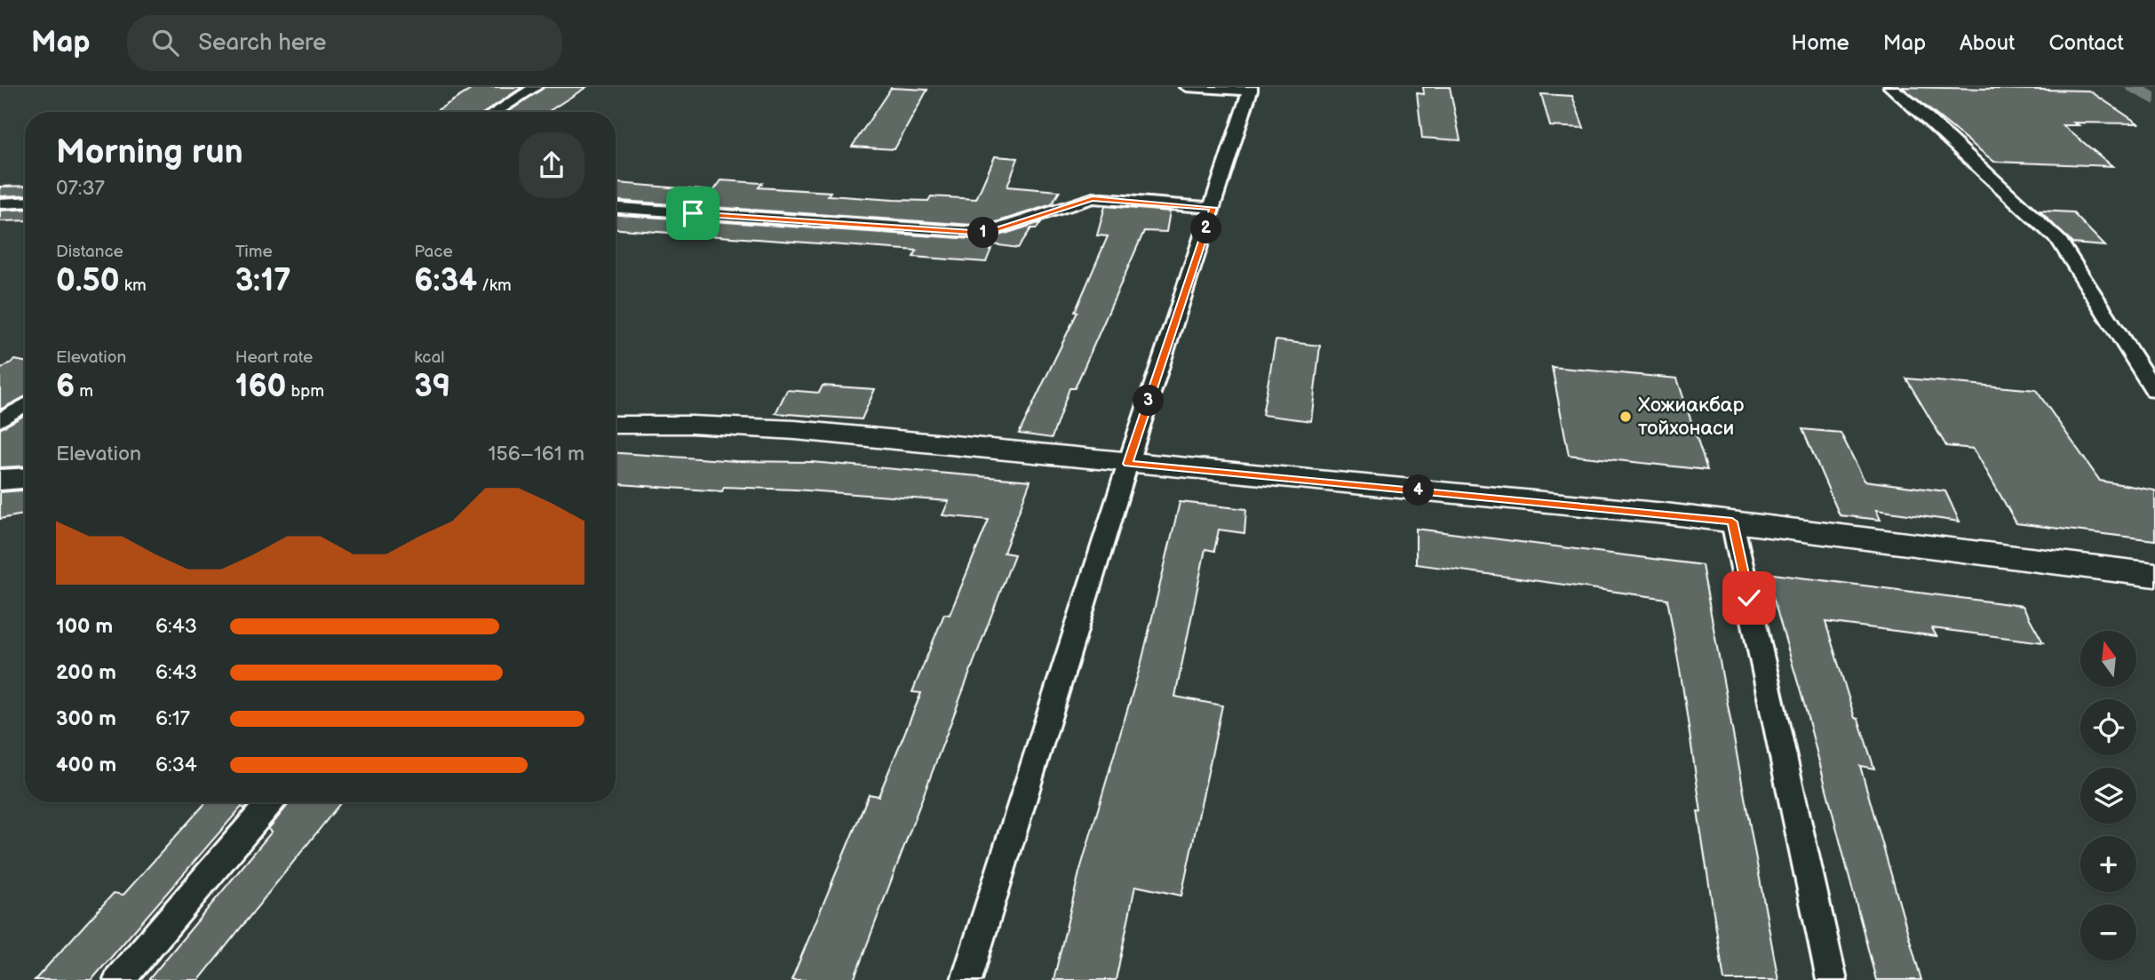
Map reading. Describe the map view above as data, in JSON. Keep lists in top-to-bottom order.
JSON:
{
  "places": ["Хожиакбар тойхонаси"],
  "north": "top",
  "page": {
    "header": "Map",
    "search": "Search here",
    "nav": [
      "Home",
      "Map",
      "About",
      "Contact"
    ],
    "heading": ["Morning run", "07:37"],
    "pins": [
      "2",
      "1",
      "3",
      "4"
    ],
    "stats": [
      ["Distance", "0.50 km"],
      ["Time", "3:17"],
      ["Pace", "6:34 /km"],
      ["Elevation", "6 m"],
      ["Heart rate", "160 bpm"],
      ["kcal", "39"]
    ],
    "chart": ["Elevation", "156–161 m"],
    "list": [
      {
        "name": "100 m",
        "note": "6:43"
      },
      {
        "name": "200 m",
        "note": "6:43"
      },
      {
        "name": "300 m",
        "note": "6:17"
      },
      {
        "name": "400 m",
        "note": "6:34"
      }
    ],
    "map_buttons": ["+", "−"]
  }
}
